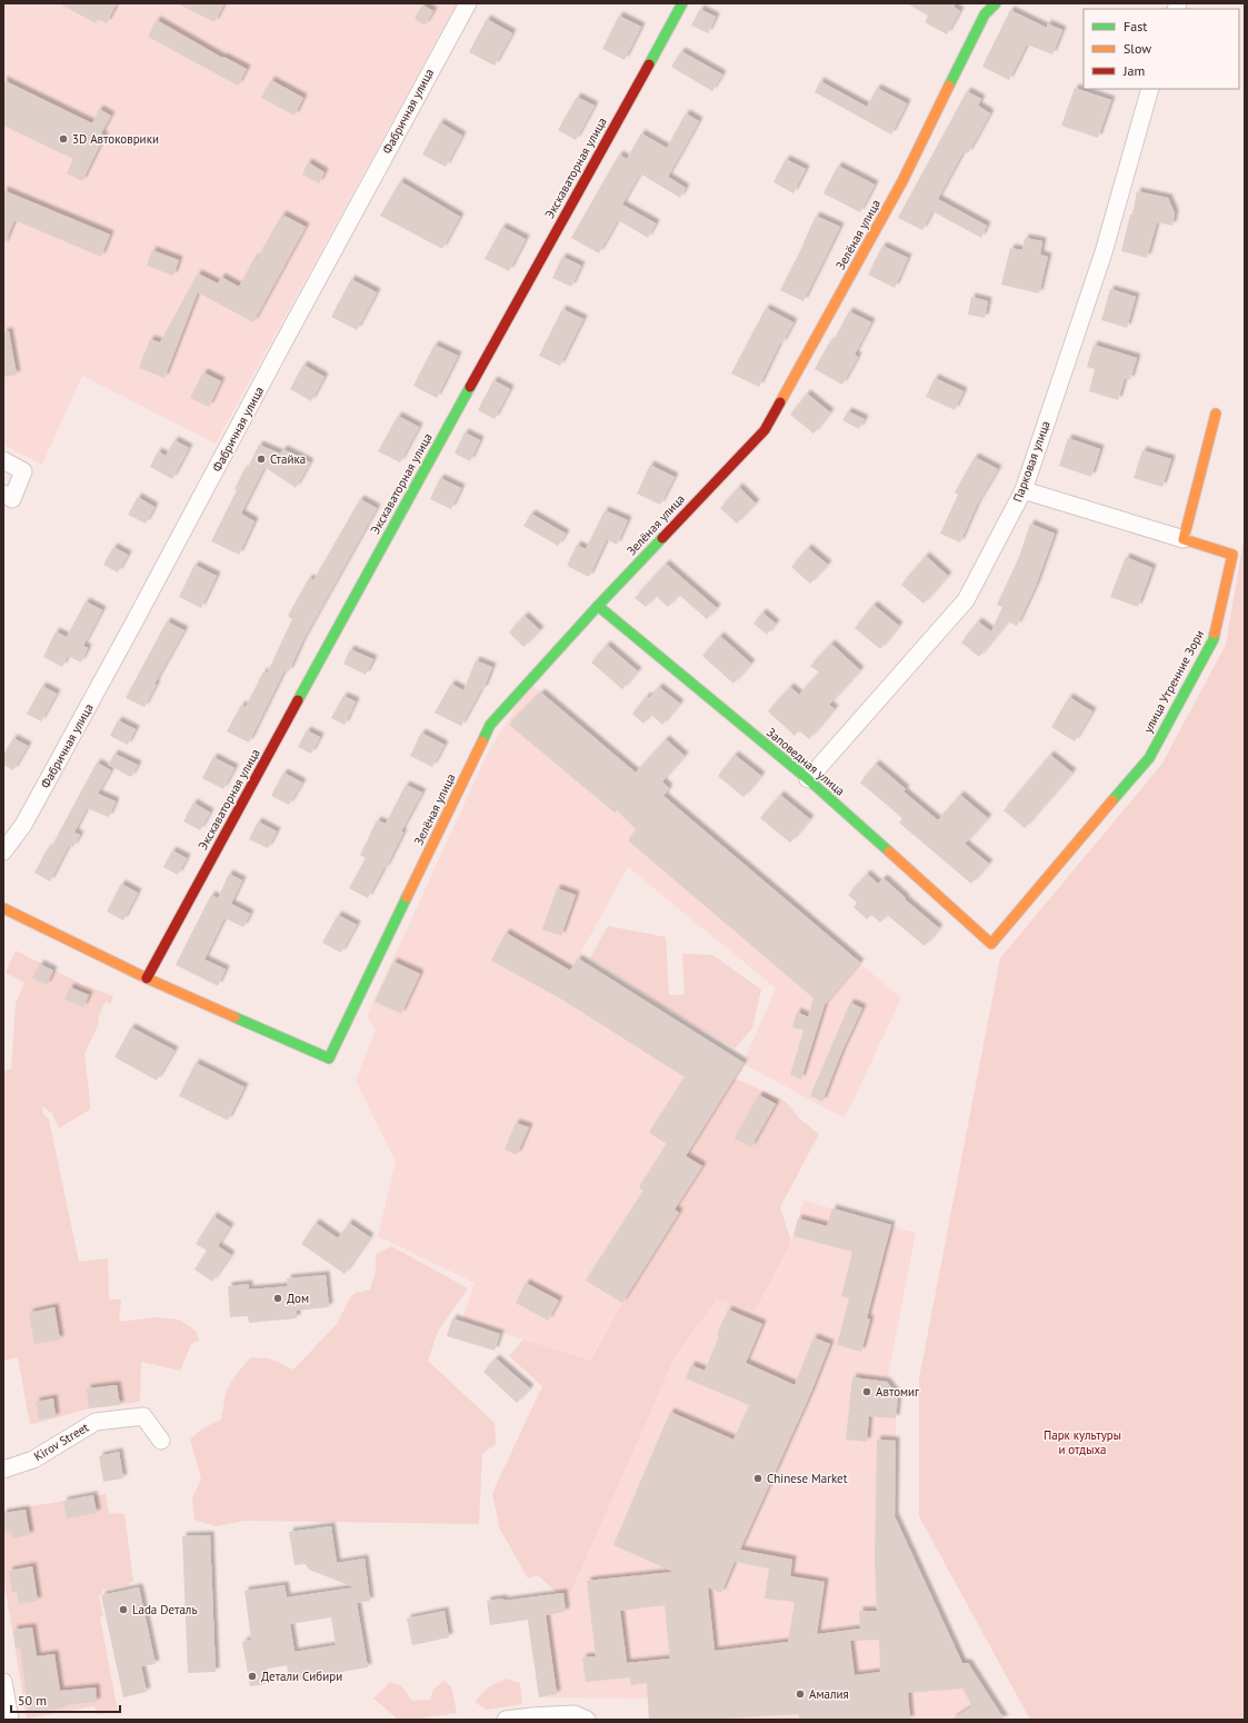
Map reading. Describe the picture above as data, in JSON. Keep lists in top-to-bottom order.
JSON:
{
  "streets": {
    "street": [
      "Фабричная улица",
      "Экскаваторная улица",
      "Зелёная улица",
      "Парковая улица",
      "улица Утренние Зори",
      "Заповедная улица",
      "Kirov Street"
    ]
  },
  "crossings": [
    ["Экскаваторная улица", "Зелёная улица"],
    ["Зелёная улица", "Заповедная улица"],
    ["Парковая улица", "Заповедная улица"],
    ["улица Утренние Зори", "Заповедная улица"]
  ],
  "parks": ["Парк культуры и отдыха"],
  "places": [
    "3D Автоковрики",
    "Стайка",
    "Дом",
    "Автомиг",
    "Chinese Market",
    "Lada Dеталь",
    "Детали Сибири",
    "Амалия"
  ],
  "legend": ["Fast", "Slow", "Jam"],
  "scale_bar": "50 m"
}
